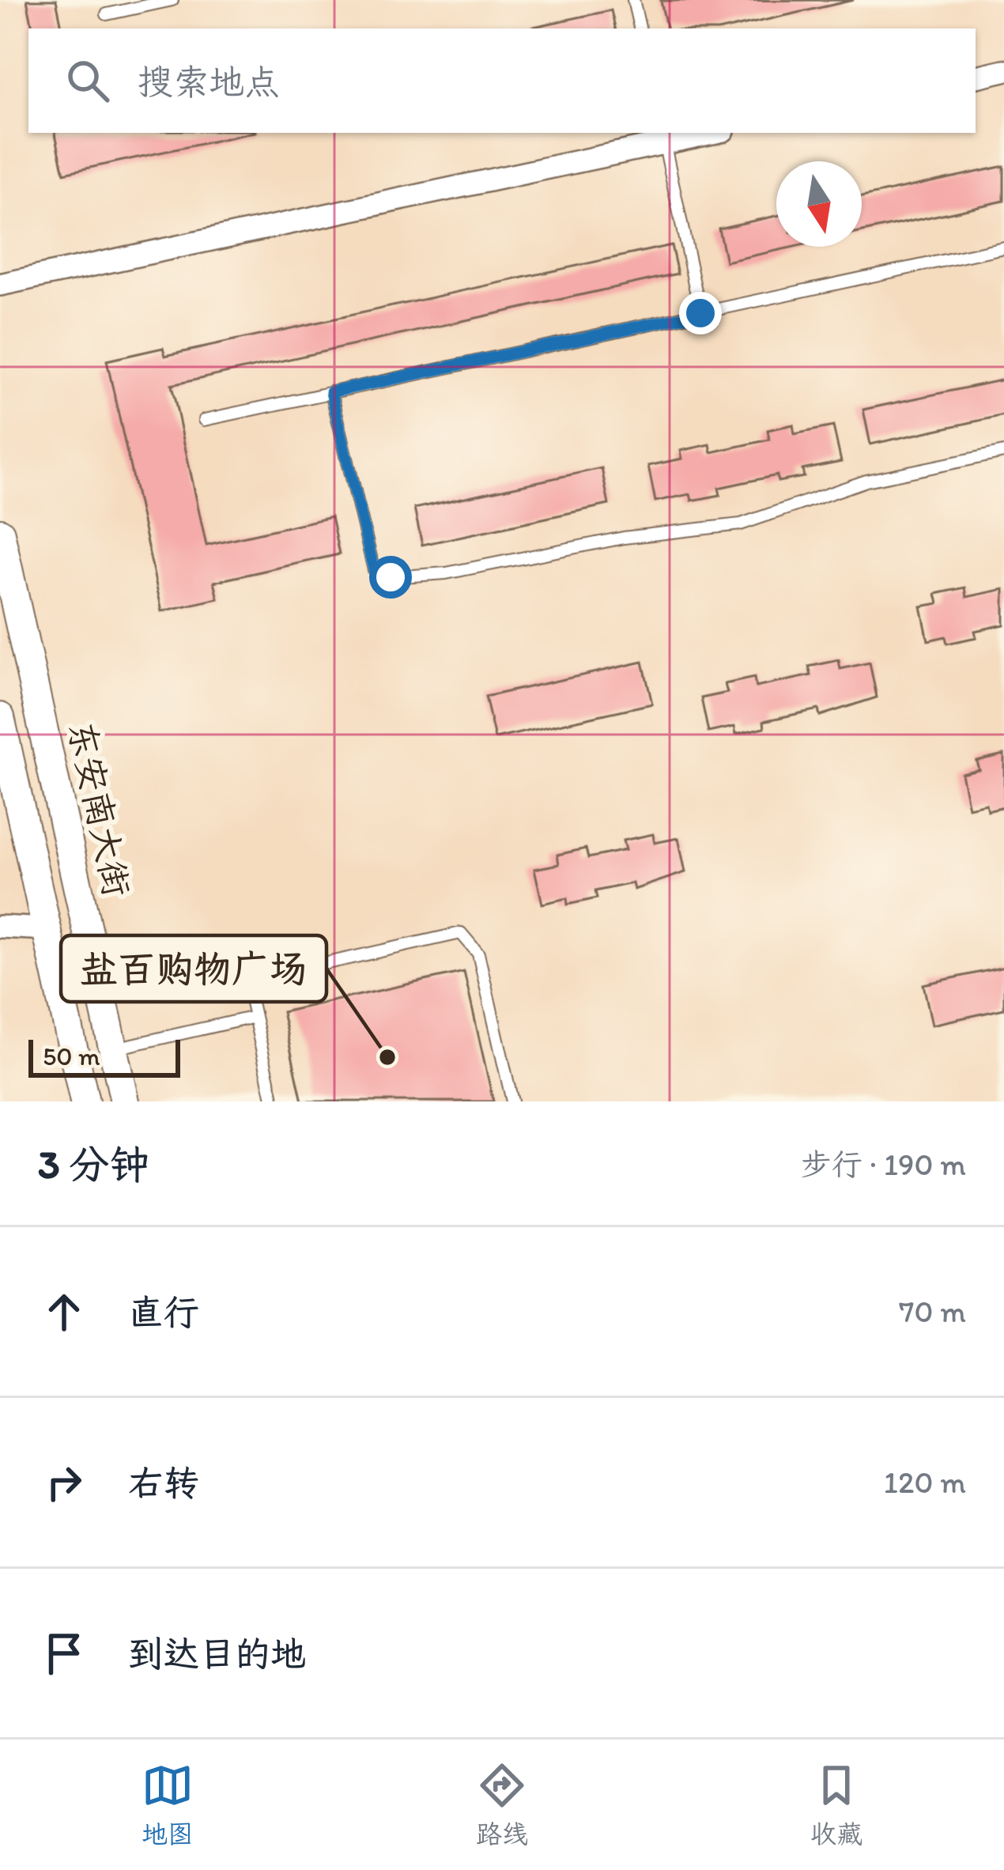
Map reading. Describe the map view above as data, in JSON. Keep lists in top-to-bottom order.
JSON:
{
  "streets": {
    "main road": ["东安南大街"]
  },
  "places": ["盐百购物广场"],
  "scale_bar": "50 m",
  "north": "bottom",
  "page": {
    "search": "搜索地点",
    "scale": "50 m",
    "heading": ["3 分钟", "步行 · 190 m"],
    "list": [
      ["直行", "70 m"],
      ["右转", "120 m"],
      "到达目的地"
    ],
    "nav": ["地图", "路线", "收藏"]
  }
}
